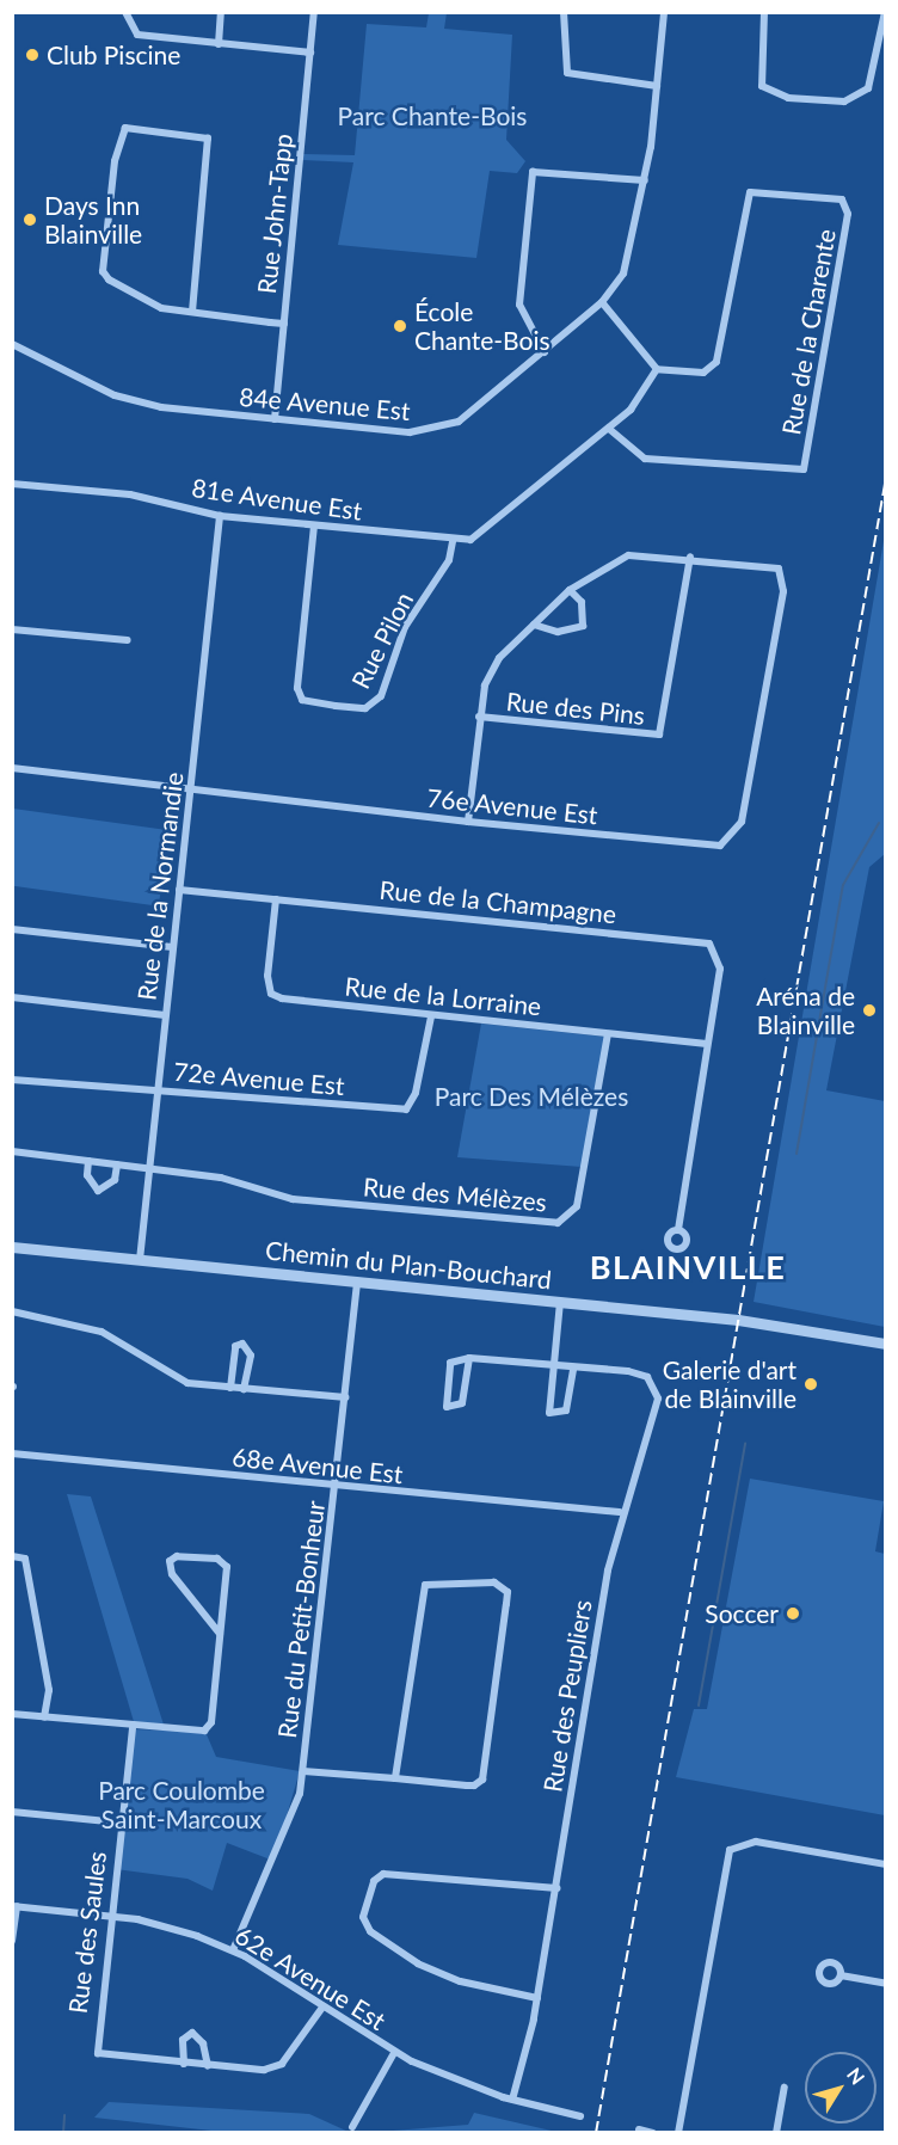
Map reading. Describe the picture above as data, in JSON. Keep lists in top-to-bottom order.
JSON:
{
  "streets": {
    "street": [
      "Rue John-Tapp",
      "Rue de la Charente",
      "84e Avenue Est",
      "81e Avenue Est",
      "Rue Pilon",
      "Rue des Pins",
      "76e Avenue Est",
      "Rue de la Normandie",
      "Rue de la Champagne",
      "Rue de la Lorraine",
      "72e Avenue Est",
      "Rue des Mélèzes",
      "Chemin du Plan-Bouchard",
      "68e Avenue Est",
      "Rue du Petit-Bonheur",
      "Rue des Peupliers",
      "Rue des Saules",
      "62e Avenue Est"
    ]
  },
  "crossings": [
    ["Rue John-Tapp", "84e Avenue Est"],
    ["81e Avenue Est", "Rue Pilon"],
    ["81e Avenue Est", "Rue de la Normandie"],
    ["Rue des Pins", "76e Avenue Est"],
    ["76e Avenue Est", "Rue de la Normandie"],
    ["Rue de la Normandie", "Rue de la Champagne"],
    ["Rue de la Normandie", "72e Avenue Est"],
    ["Rue de la Normandie", "Rue des Mélèzes"],
    ["Rue de la Normandie", "Chemin du Plan-Bouchard"],
    ["Rue de la Champagne", "Rue de la Lorraine"],
    ["Rue de la Lorraine", "72e Avenue Est"],
    ["Rue de la Lorraine", "Rue des Mélèzes"],
    ["Chemin du Plan-Bouchard", "Rue du Petit-Bonheur"],
    ["68e Avenue Est", "Rue du Petit-Bonheur"],
    ["68e Avenue Est", "Rue des Peupliers"],
    ["Rue du Petit-Bonheur", "62e Avenue Est"],
    ["Rue des Peupliers", "62e Avenue Est"],
    ["Rue des Saules", "62e Avenue Est"]
  ],
  "districts": ["BLAINVILLE"],
  "parks": ["Parc Chante-Bois", "Parc Des Mélèzes", "Parc Coulombe Saint-Marcoux"],
  "places": [
    "Club Piscine",
    "Days Inn Blainville",
    "École Chante-Bois",
    "Aréna de Blainville",
    "Galerie d'art de Blainville",
    "Soccer"
  ],
  "north": "top right"
}
